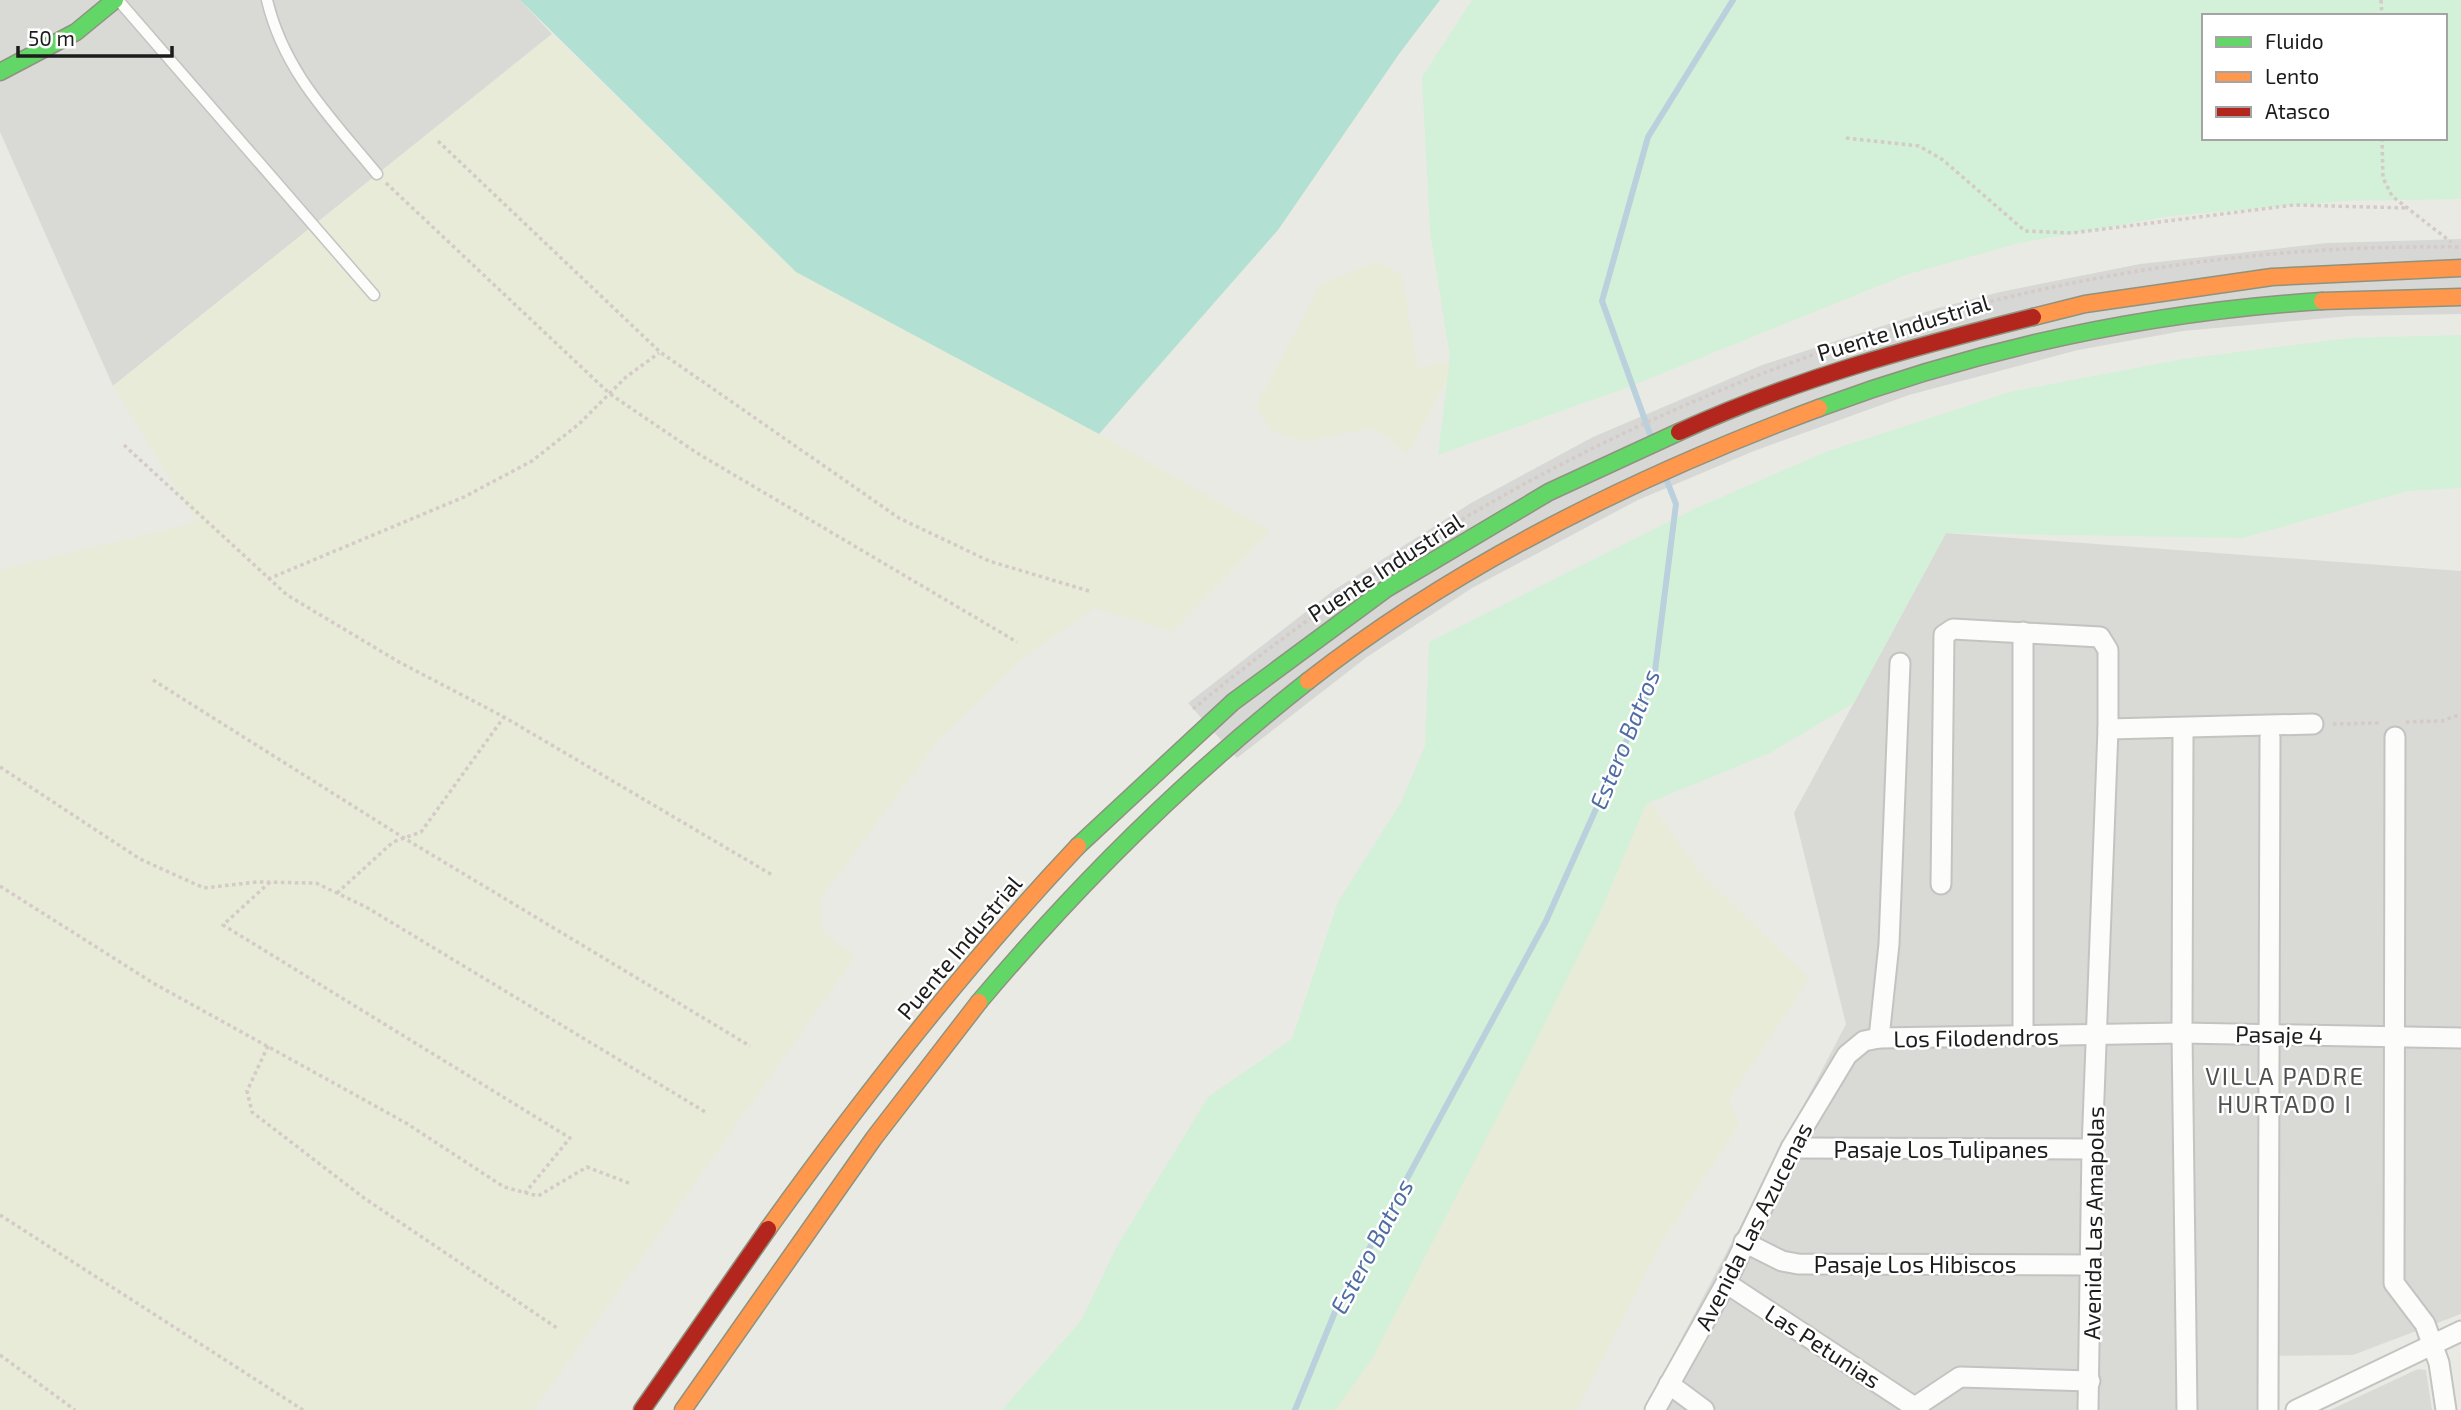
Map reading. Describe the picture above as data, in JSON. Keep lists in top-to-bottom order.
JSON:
{
  "streets": {
    "main road": ["Puente Industrial"],
    "street": [
      "Pasaje 4",
      "Los Filodendros",
      "Pasaje Los Tulipanes",
      "Avenida Las Amapolas",
      "Avenida Las Azucenas",
      "Pasaje Los Hibiscos",
      "Las Petunias"
    ]
  },
  "crossings": [
    ["Pasaje 4", "Los Filodendros"],
    ["Pasaje 4", "Avenida Las Amapolas"],
    ["Los Filodendros", "Avenida Las Amapolas"],
    ["Los Filodendros", "Avenida Las Azucenas"],
    ["Pasaje Los Tulipanes", "Avenida Las Amapolas"],
    ["Pasaje Los Tulipanes", "Avenida Las Azucenas"],
    ["Avenida Las Amapolas", "Pasaje Los Hibiscos"],
    ["Avenida Las Azucenas", "Pasaje Los Hibiscos"],
    ["Avenida Las Azucenas", "Las Petunias"]
  ],
  "districts": ["VILLA PADRE HURTADO I"],
  "water": ["Estero Batros"],
  "legend": ["Fluido", "Lento", "Atasco"],
  "scale_bar": "50 m"
}
